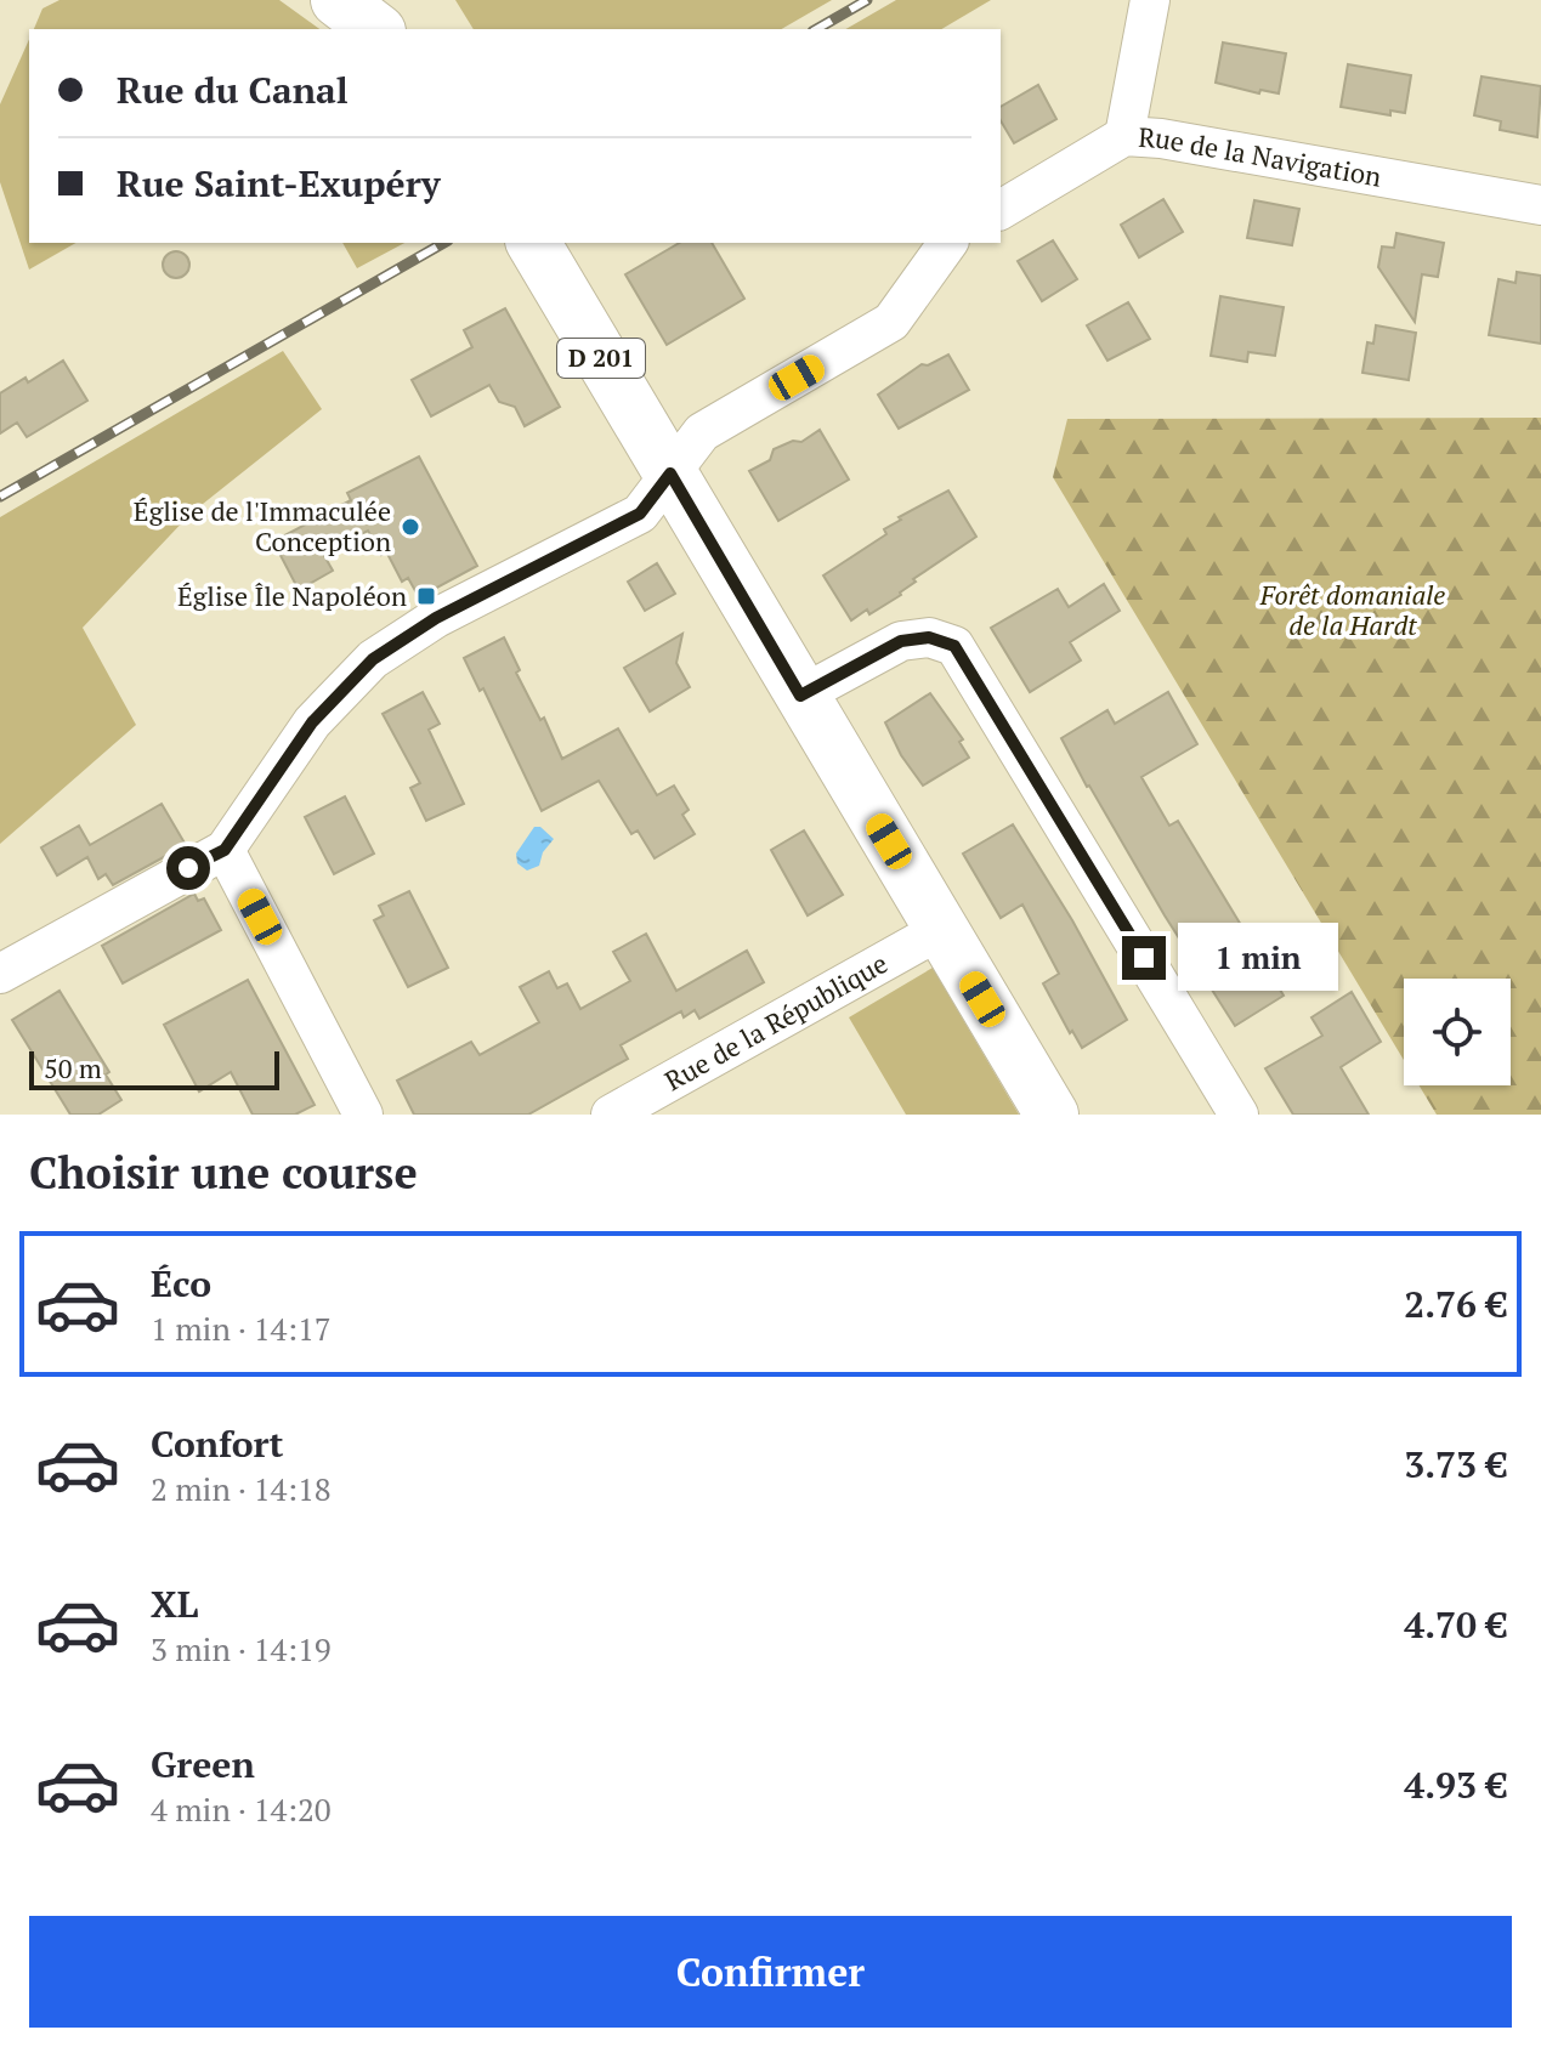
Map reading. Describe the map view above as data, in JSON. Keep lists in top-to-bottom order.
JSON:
{
  "streets": {
    "main road": ["D 201"],
    "street": ["Rue de la Navigation", "Rue de la République"]
  },
  "crossings": [
    ["D 201", "Rue de la République"]
  ],
  "parks": ["Forêt domaniale de la Hardt"],
  "places": {
    "other": ["Église de l'Immaculée Conception"],
    "transit": ["Église Île Napoléon"]
  },
  "scale_bar": "50 m",
  "page": {
    "banner": ["Rue du Canal", "Rue Saint-Exupéry"],
    "bubble": "1 min",
    "scale": "50 m",
    "heading": "Choisir une course",
    "list": [
      {
        "name": "Éco",
        "note": "1 min · 14:17",
        "value": "2.76 €"
      },
      {
        "name": "Confort",
        "note": "2 min · 14:18",
        "value": "3.73 €"
      },
      {
        "name": "XL",
        "note": "3 min · 14:19",
        "value": "4.70 €"
      },
      {
        "name": "Green",
        "note": "4 min · 14:20",
        "value": "4.93 €"
      }
    ],
    "buttons": "Confirmer"
  }
}
